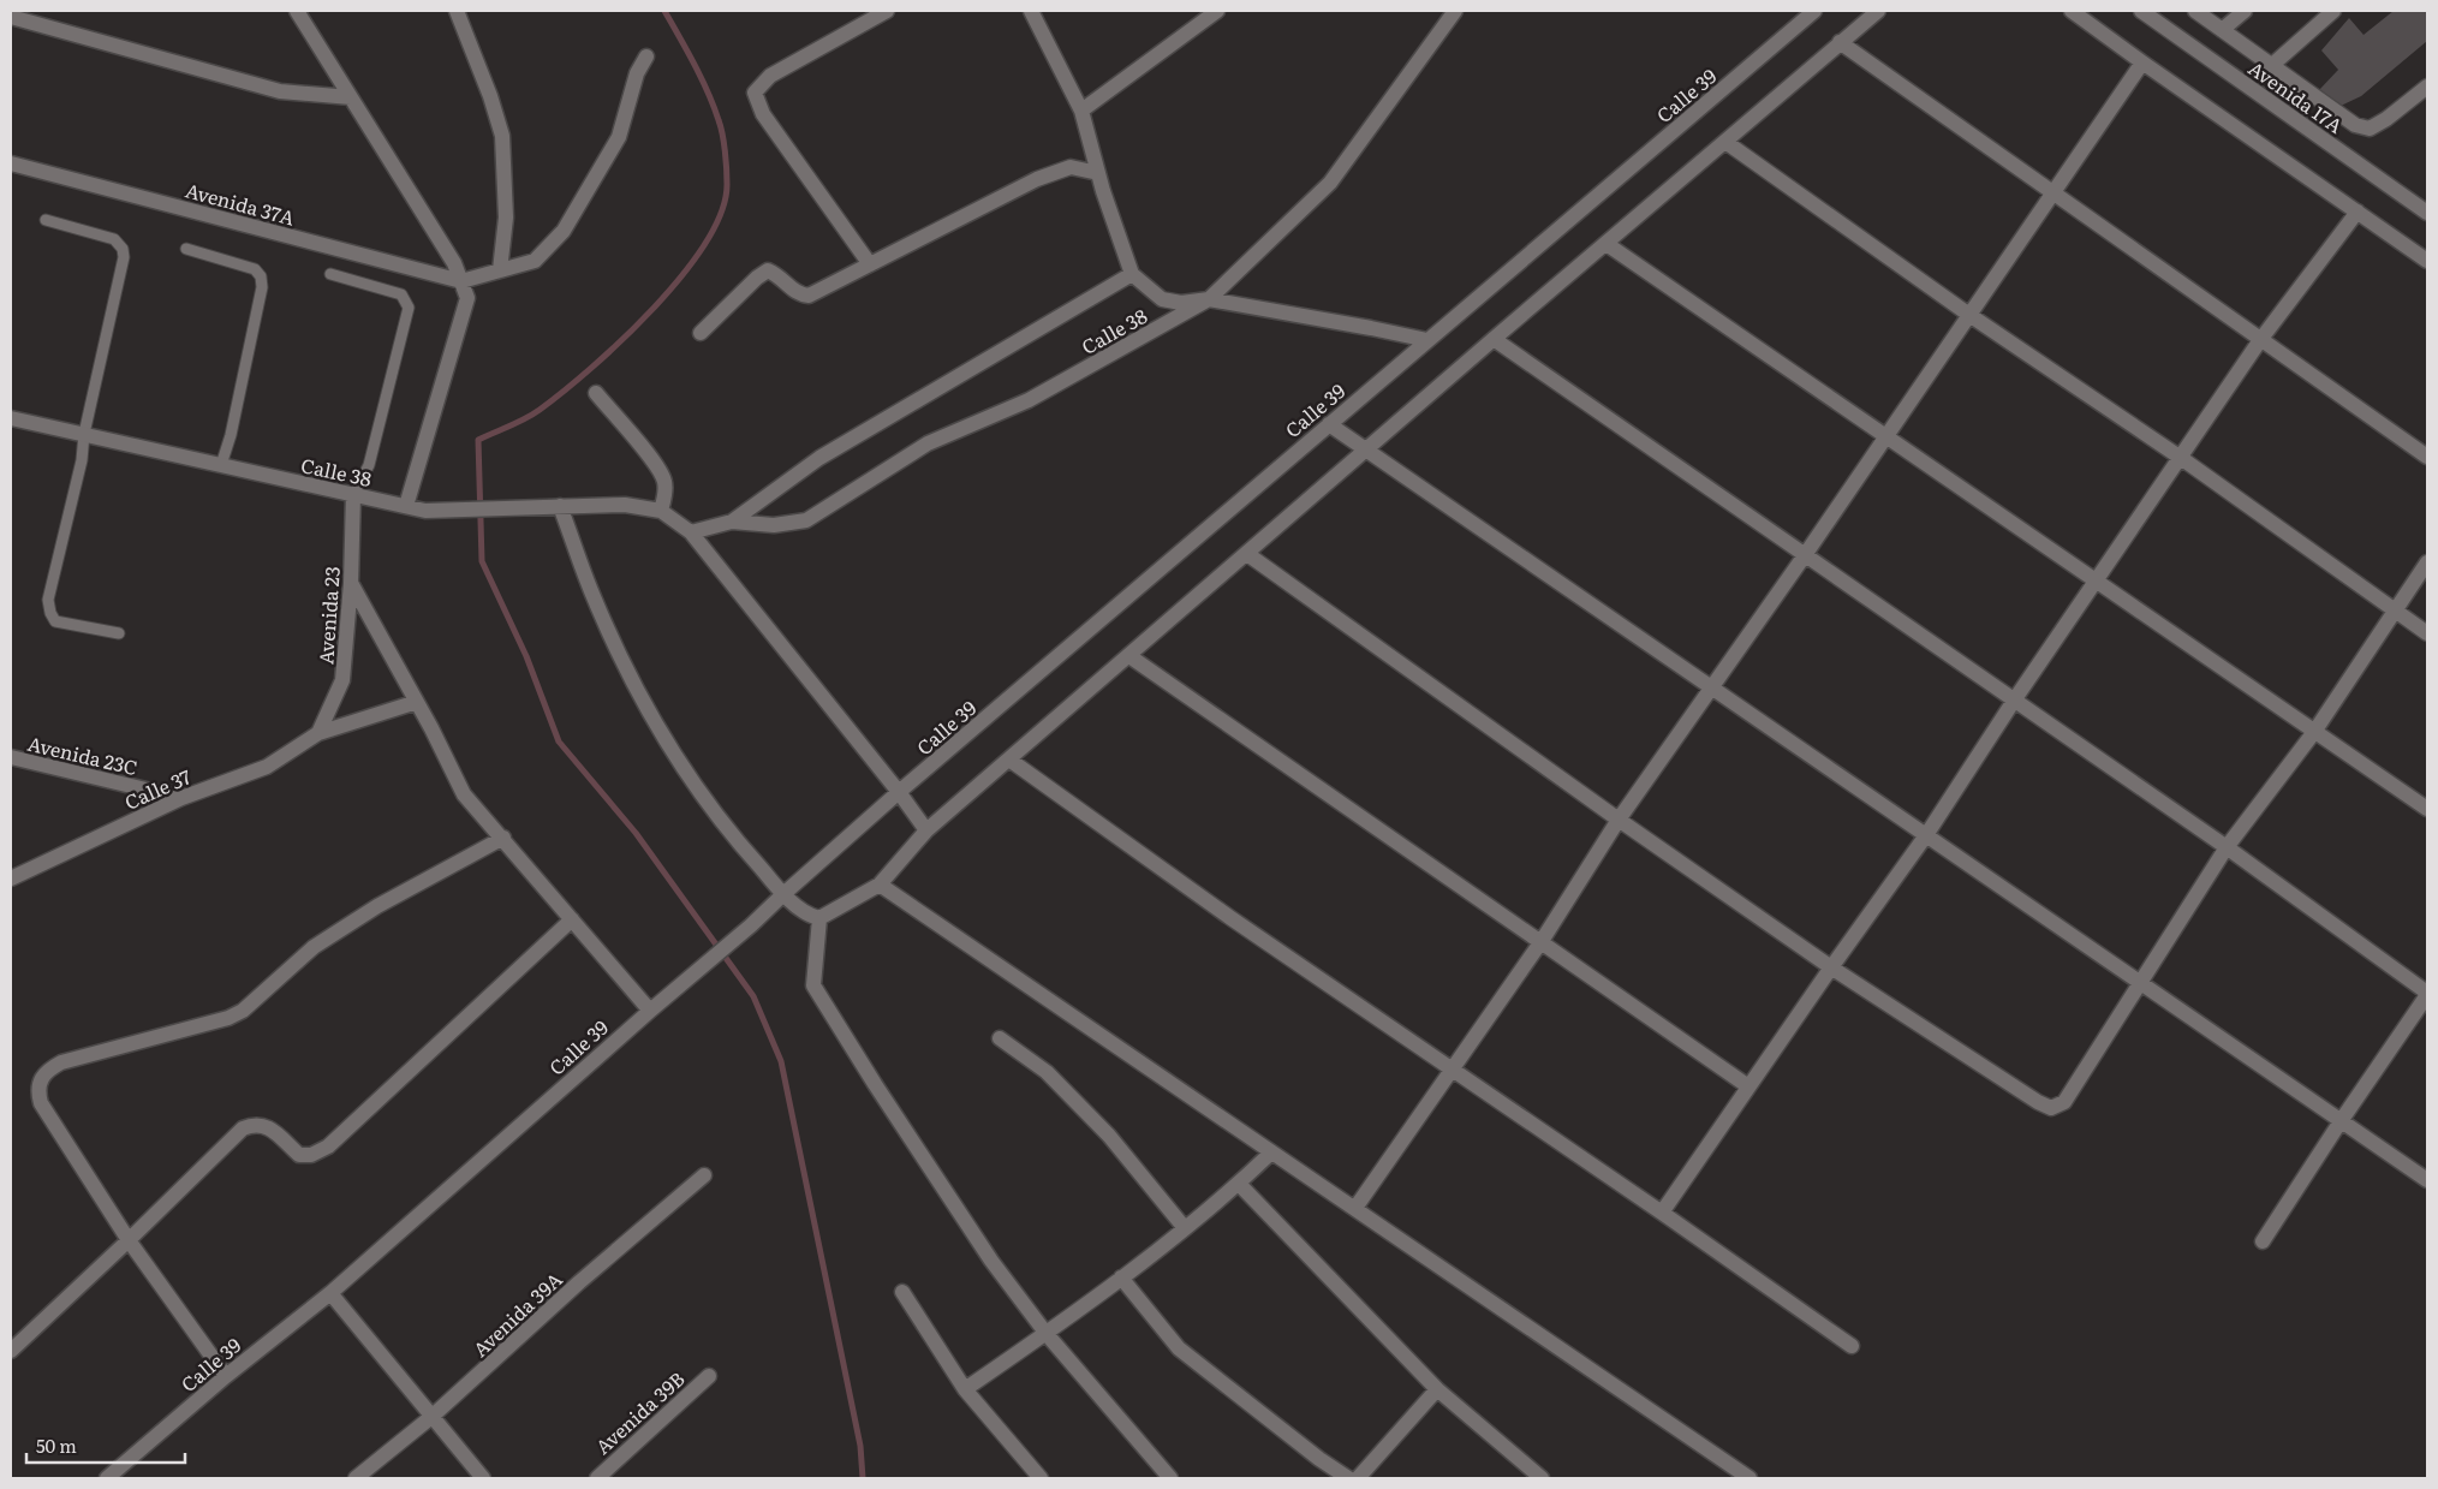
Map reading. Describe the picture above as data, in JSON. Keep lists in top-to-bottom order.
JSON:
{
  "streets": {
    "street": [
      "Calle 39",
      "Avenida 17A",
      "Avenida 37A",
      "Calle 38",
      "Avenida 23",
      "Avenida 23C",
      "Calle 37",
      "Avenida 39A",
      "Avenida 39B"
    ]
  },
  "crossings": [
    ["Calle 38", "Avenida 23"],
    ["Avenida 23", "Calle 37"],
    ["Avenida 23C", "Calle 37"]
  ],
  "scale_bar": "50 m"
}
